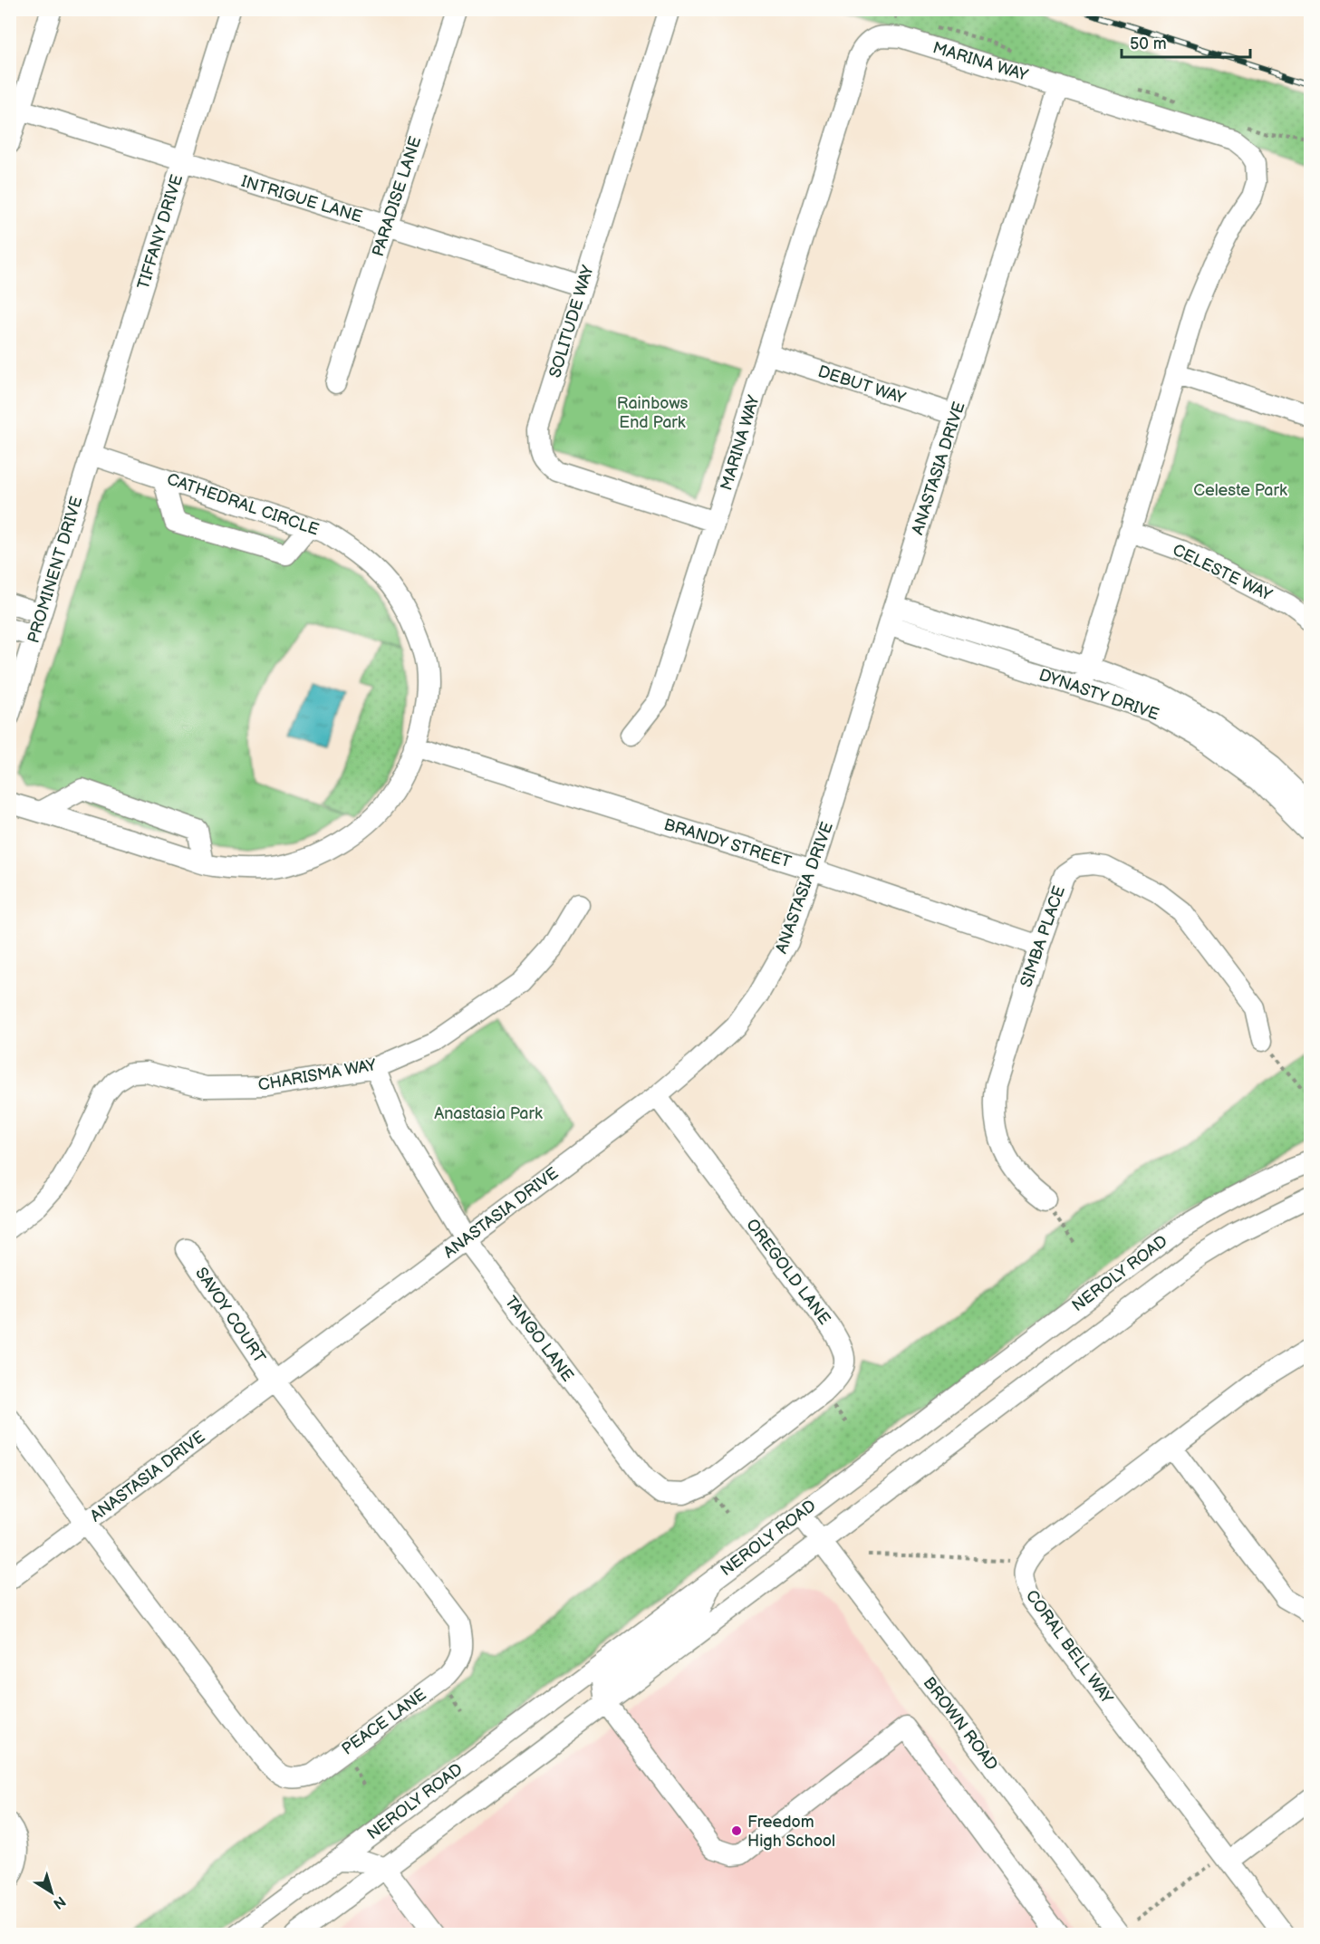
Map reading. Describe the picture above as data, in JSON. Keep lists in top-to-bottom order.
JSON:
{
  "streets": {
    "street": [
      "MARINA WAY",
      "PARADISE LANE",
      "INTRIGUE LANE",
      "TIFFANY DRIVE",
      "SOLITUDE WAY",
      "DEBUT WAY",
      "ANASTASIA DRIVE",
      "CATHEDRAL CIRCLE",
      "PROMINENT DRIVE",
      "CELESTE WAY",
      "DYNASTY DRIVE",
      "BRANDY STREET",
      "SIMBA PLACE",
      "CHARISMA WAY",
      "OREGOLD LANE",
      "NEROLY ROAD",
      "SAVOY COURT",
      "TANGO LANE",
      "CORAL BELL WAY",
      "PEACE LANE",
      "BROWN ROAD"
    ]
  },
  "crossings": [
    ["MARINA WAY", "SOLITUDE WAY"],
    ["MARINA WAY", "DEBUT WAY"],
    ["MARINA WAY", "ANASTASIA DRIVE"],
    ["MARINA WAY", "CELESTE WAY"],
    ["MARINA WAY", "DYNASTY DRIVE"],
    ["PARADISE LANE", "INTRIGUE LANE"],
    ["INTRIGUE LANE", "TIFFANY DRIVE"],
    ["INTRIGUE LANE", "SOLITUDE WAY"],
    ["TIFFANY DRIVE", "CATHEDRAL CIRCLE"],
    ["TIFFANY DRIVE", "PROMINENT DRIVE"],
    ["DEBUT WAY", "ANASTASIA DRIVE"],
    ["ANASTASIA DRIVE", "DYNASTY DRIVE"],
    ["ANASTASIA DRIVE", "BRANDY STREET"],
    ["ANASTASIA DRIVE", "OREGOLD LANE"],
    ["ANASTASIA DRIVE", "SAVOY COURT"],
    ["ANASTASIA DRIVE", "TANGO LANE"],
    ["ANASTASIA DRIVE", "PEACE LANE"],
    ["CATHEDRAL CIRCLE", "PROMINENT DRIVE"],
    ["CATHEDRAL CIRCLE", "BRANDY STREET"],
    ["BRANDY STREET", "SIMBA PLACE"],
    ["CHARISMA WAY", "TANGO LANE"],
    ["OREGOLD LANE", "TANGO LANE"],
    ["NEROLY ROAD", "BROWN ROAD"],
    ["SAVOY COURT", "PEACE LANE"]
  ],
  "parks": ["Rainbows End Park", "Celeste Park", "Anastasia Park"],
  "places": ["Freedom High School"],
  "scale_bar": "50 m",
  "north": "bottom right"
}
